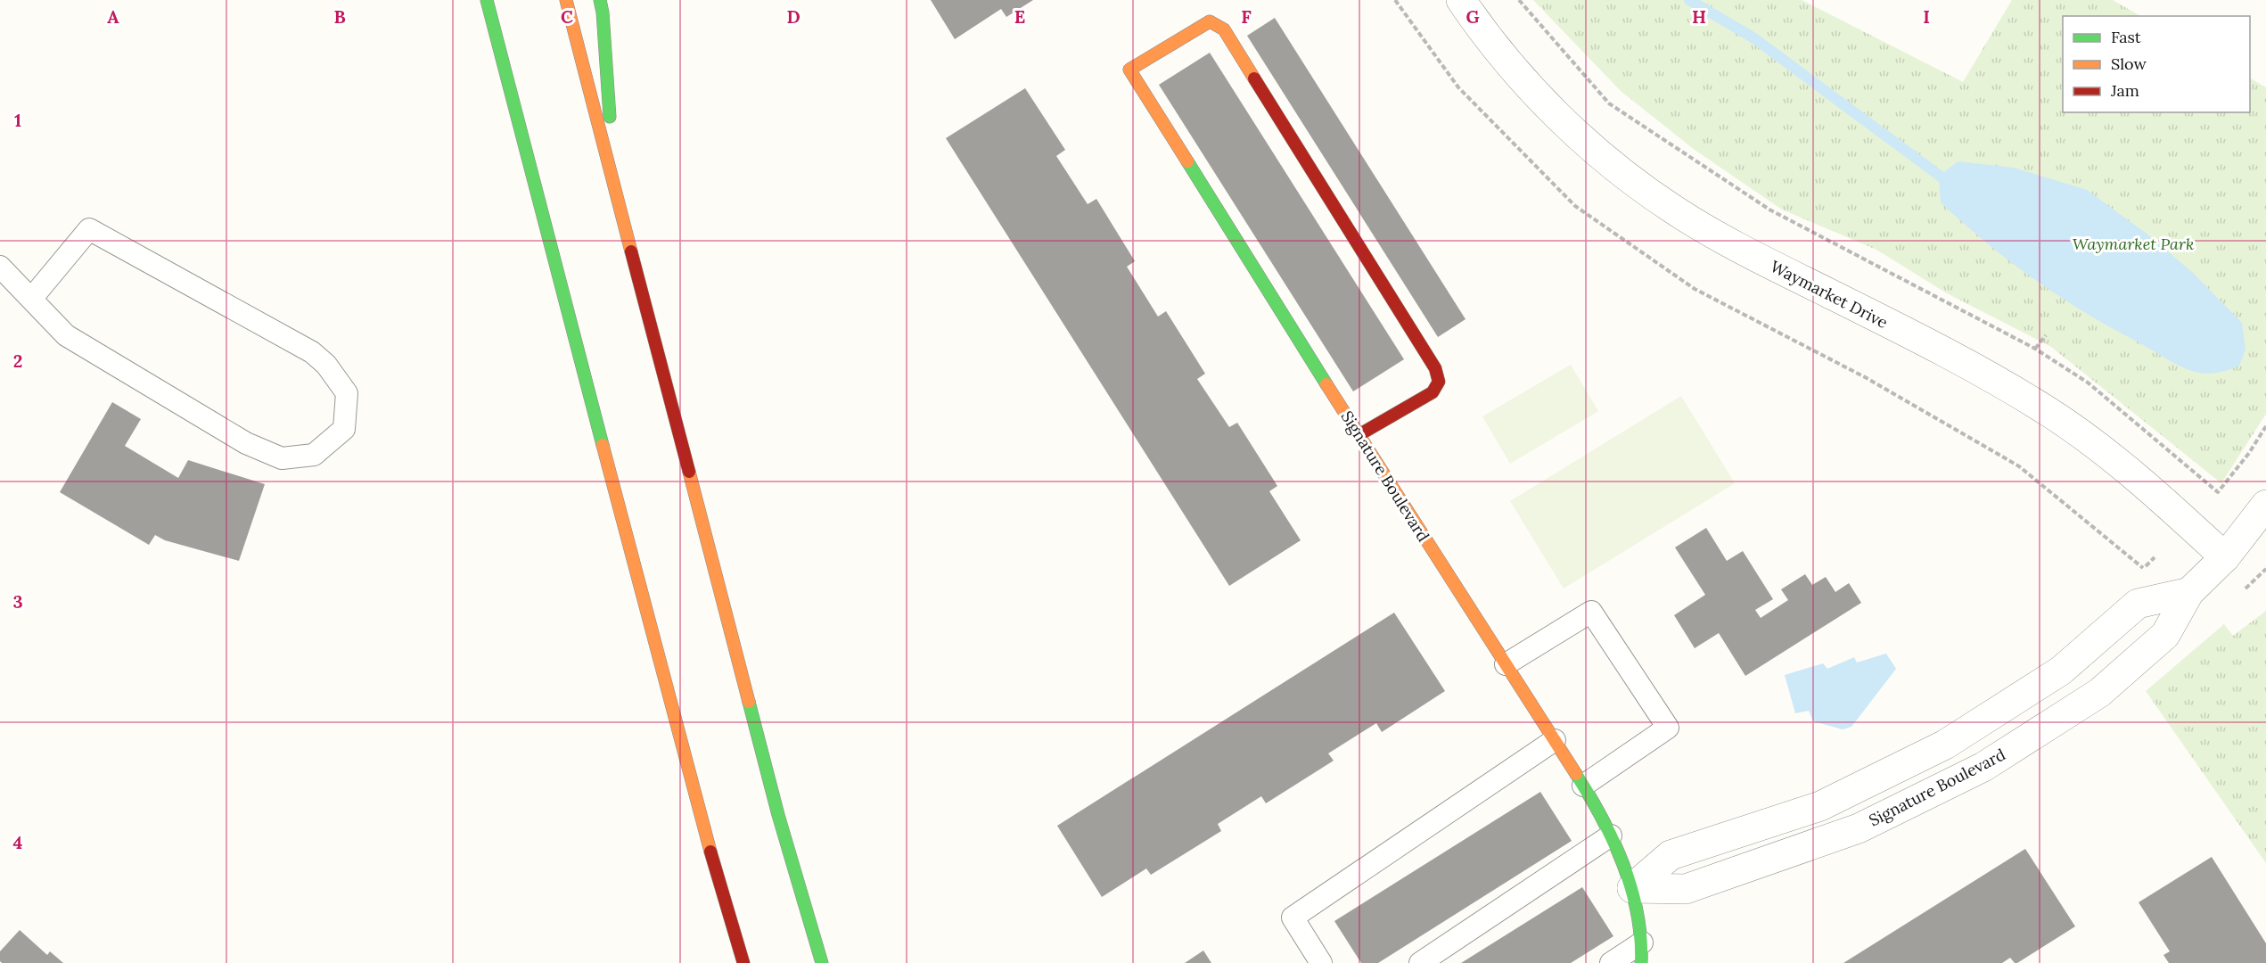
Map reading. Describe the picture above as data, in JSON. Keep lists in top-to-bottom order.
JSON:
{
  "streets": {
    "main road": ["Signature Boulevard"],
    "street": ["Waymarket Drive"]
  },
  "crossings": [
    ["Waymarket Drive", "Signature Boulevard"]
  ],
  "parks": ["Waymarket Park"],
  "legend": ["Fast", "Slow", "Jam"],
  "grid": {
    "columns": [
      "A",
      "B",
      "C",
      "D",
      "E",
      "F",
      "G",
      "H",
      "I"
    ],
    "rows": [
      "1",
      "2",
      "3",
      "4"
    ]
  }
}
